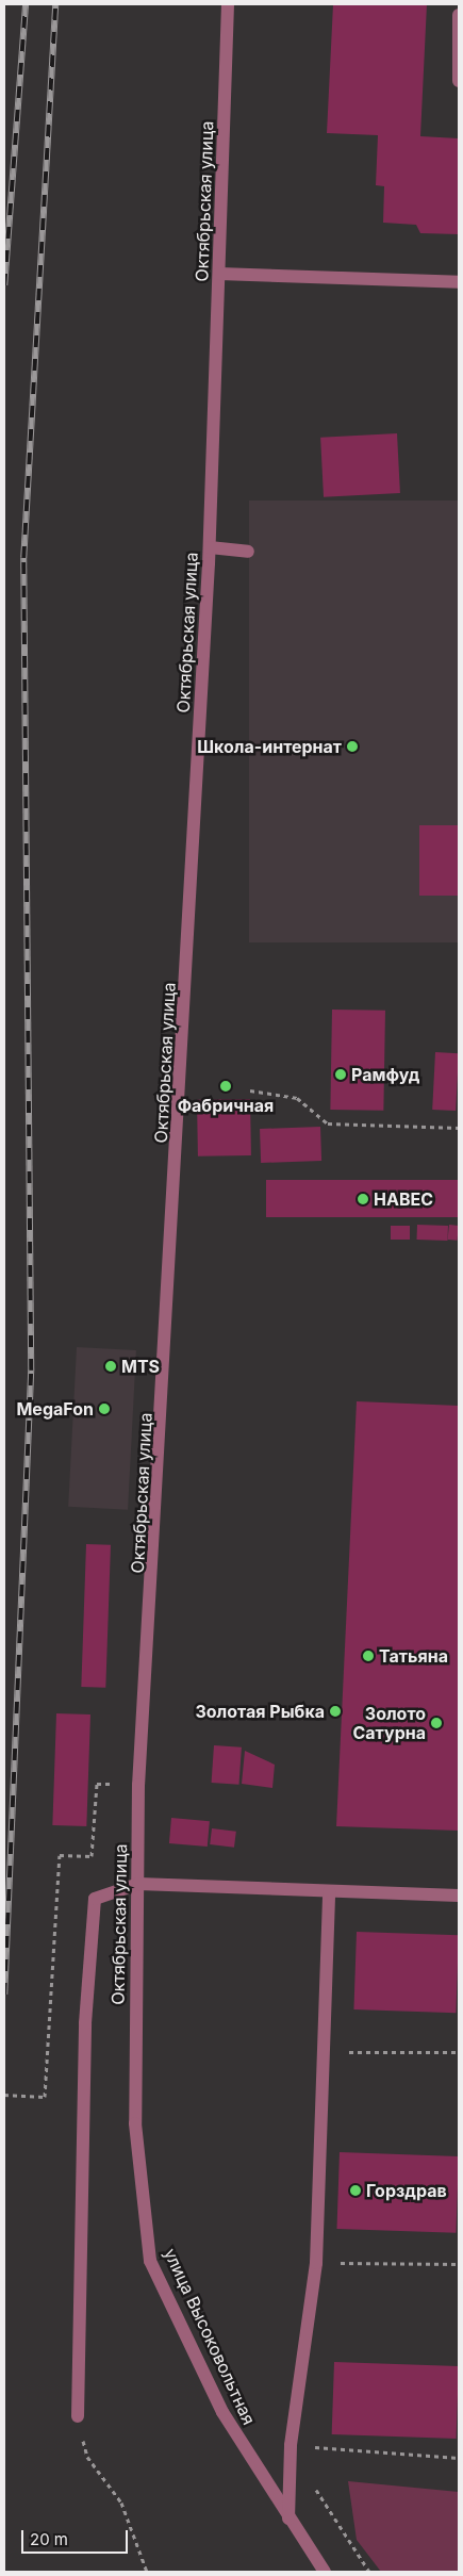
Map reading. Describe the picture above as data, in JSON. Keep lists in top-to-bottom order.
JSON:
{
  "streets": {
    "street": ["Октябрьская улица", "улица Высоковольтная"]
  },
  "crossings": [
    ["Октябрьская улица", "улица Высоковольтная"]
  ],
  "places": [
    "Школа-интернат",
    "Рамфуд",
    "Фабричная",
    "НАВЕС",
    "MTS",
    "MegaFon",
    "Татьяна",
    "Золотая Рыбка",
    "Золото Сатурна",
    "Горздрав"
  ],
  "scale_bar": "20 m"
}
